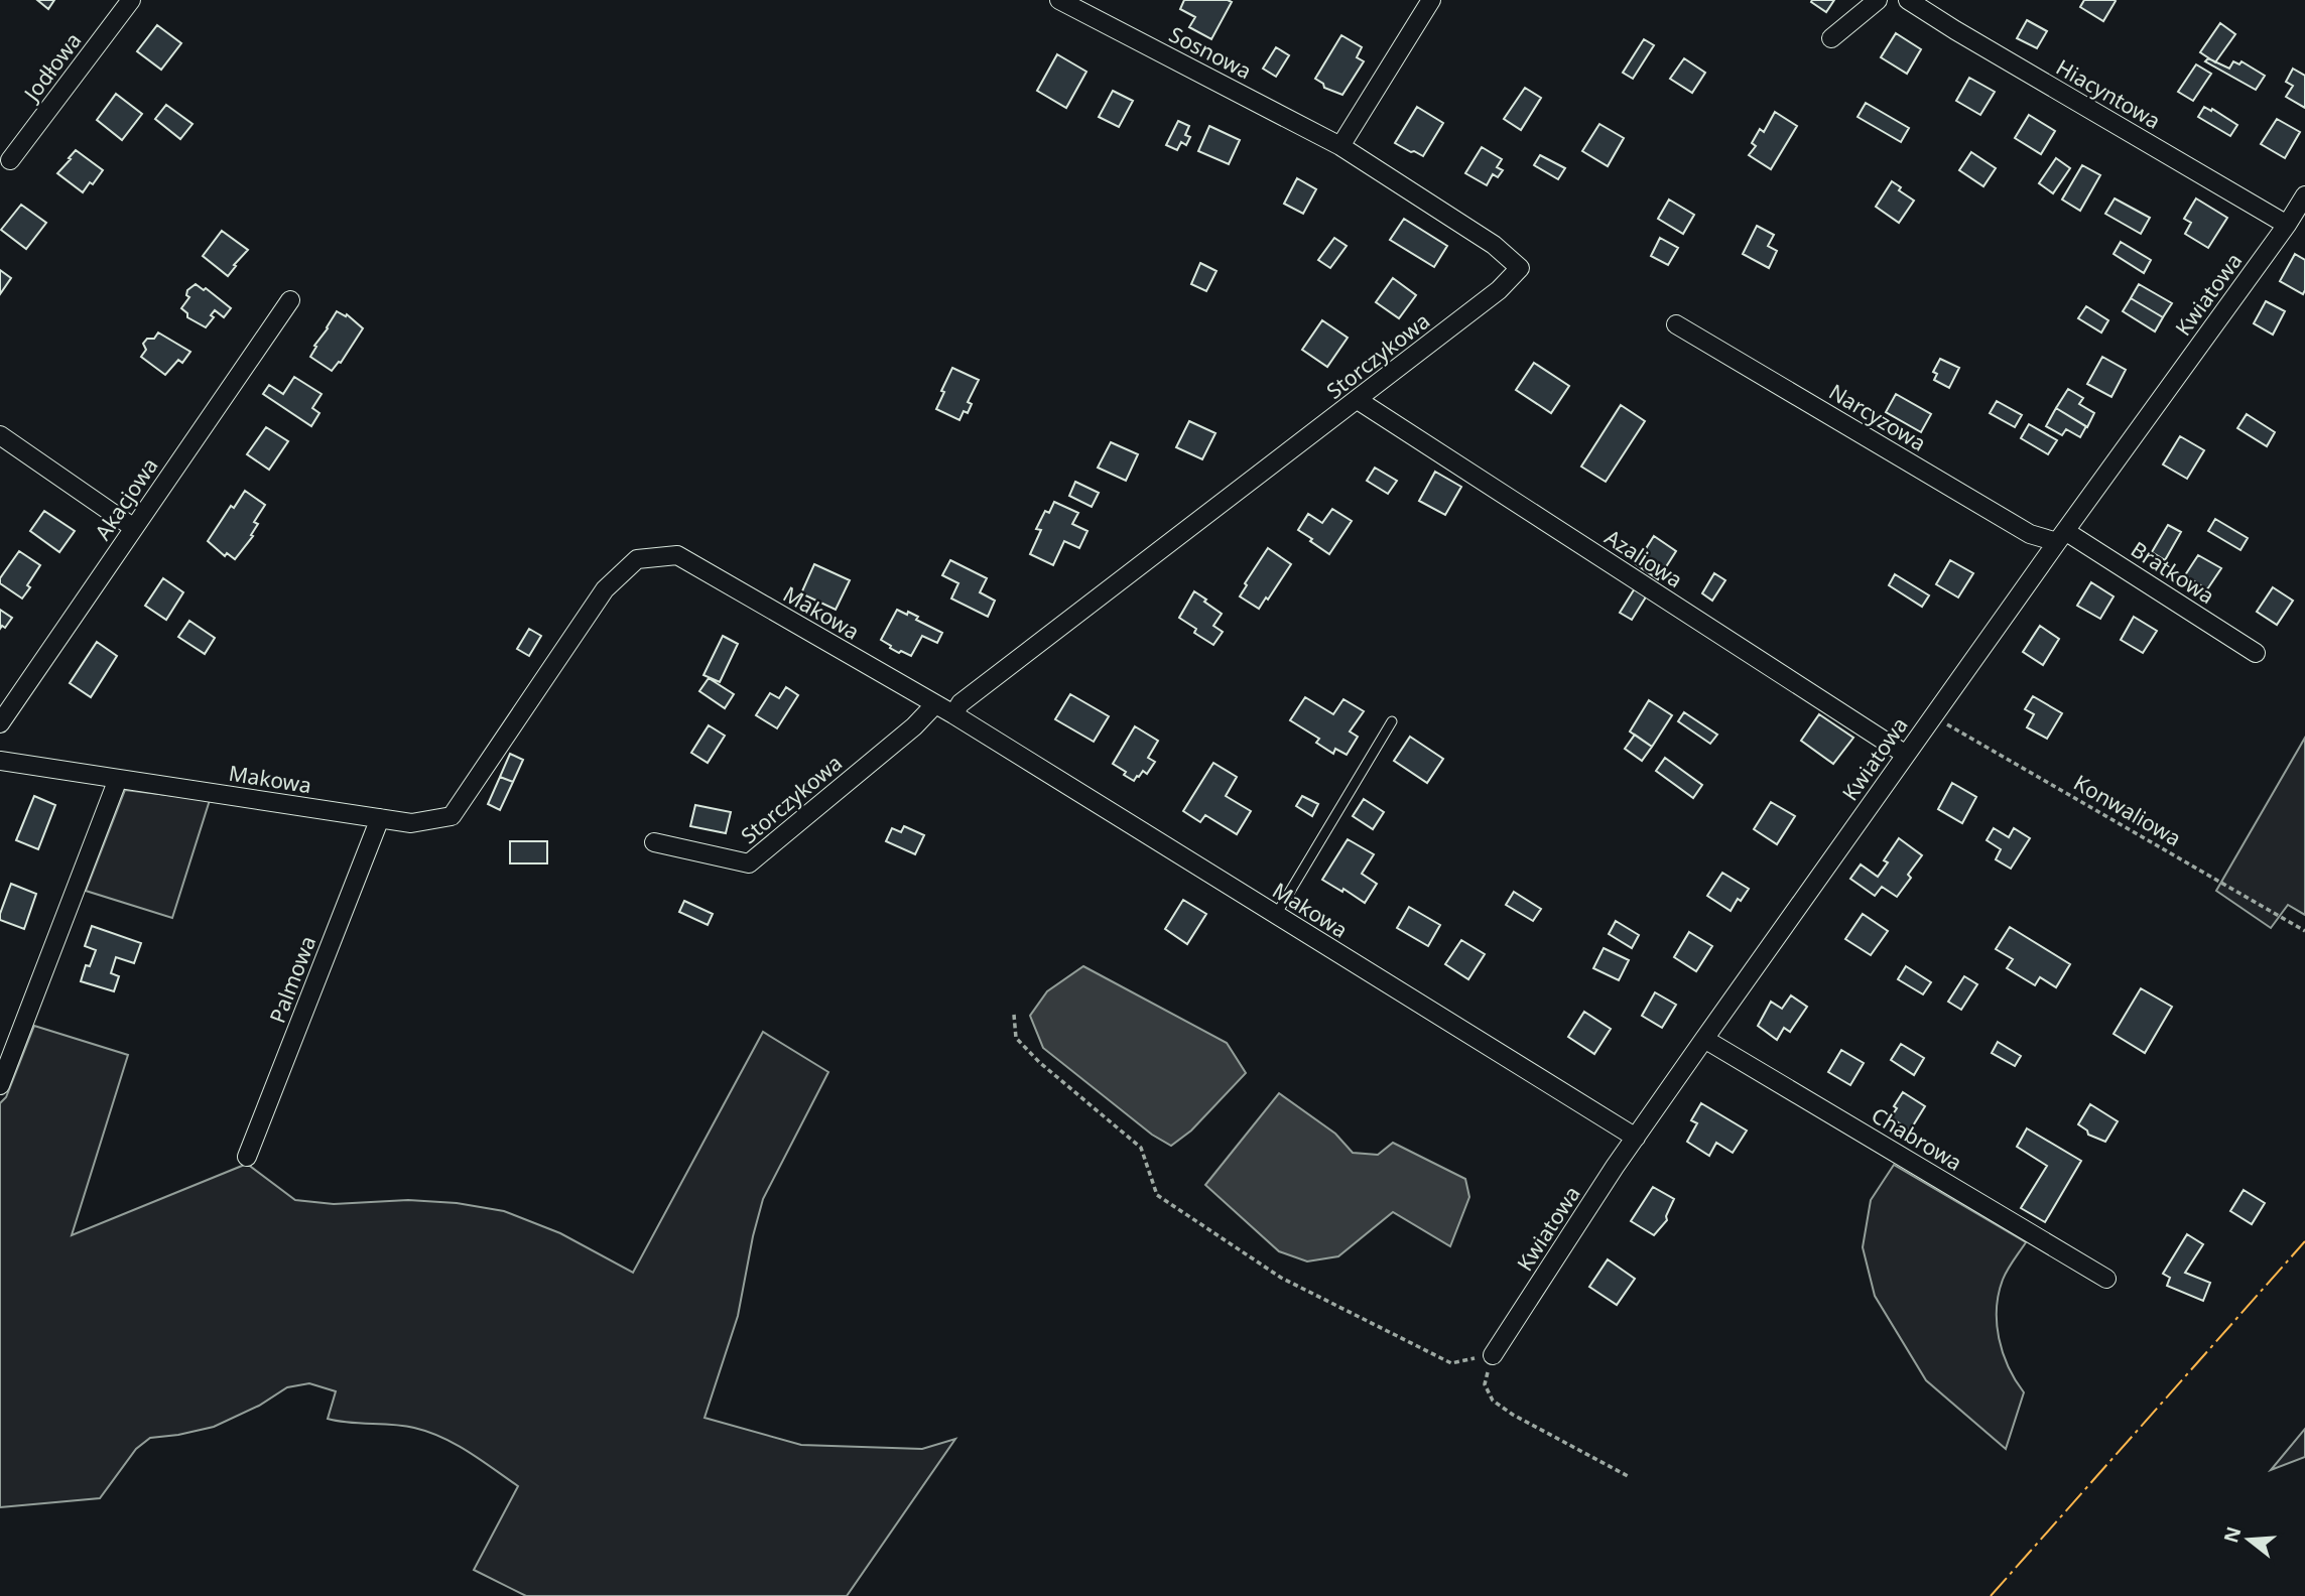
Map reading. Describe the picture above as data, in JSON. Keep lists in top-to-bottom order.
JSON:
{
  "streets": {
    "street": [
      "Sosnowa",
      "Jodłowa",
      "Hiacyntowa",
      "Kwiatowa",
      "Storczykowa",
      "Narcyzowa",
      "Akacjowa",
      "Azaliowa",
      "Bratkowa",
      "Makowa",
      "Palmowa",
      "Chabrowa"
    ],
    "path": ["Konwaliowa"]
  },
  "crossings": [
    ["Sosnowa", "Storczykowa"],
    ["Hiacyntowa", "Kwiatowa"],
    ["Kwiatowa", "Narcyzowa"],
    ["Kwiatowa", "Azaliowa"],
    ["Kwiatowa", "Bratkowa"],
    ["Kwiatowa", "Makowa"],
    ["Kwiatowa", "Konwaliowa"],
    ["Kwiatowa", "Chabrowa"],
    ["Storczykowa", "Azaliowa"],
    ["Storczykowa", "Makowa"],
    ["Narcyzowa", "Bratkowa"],
    ["Makowa", "Palmowa"]
  ],
  "north": "left"
}
